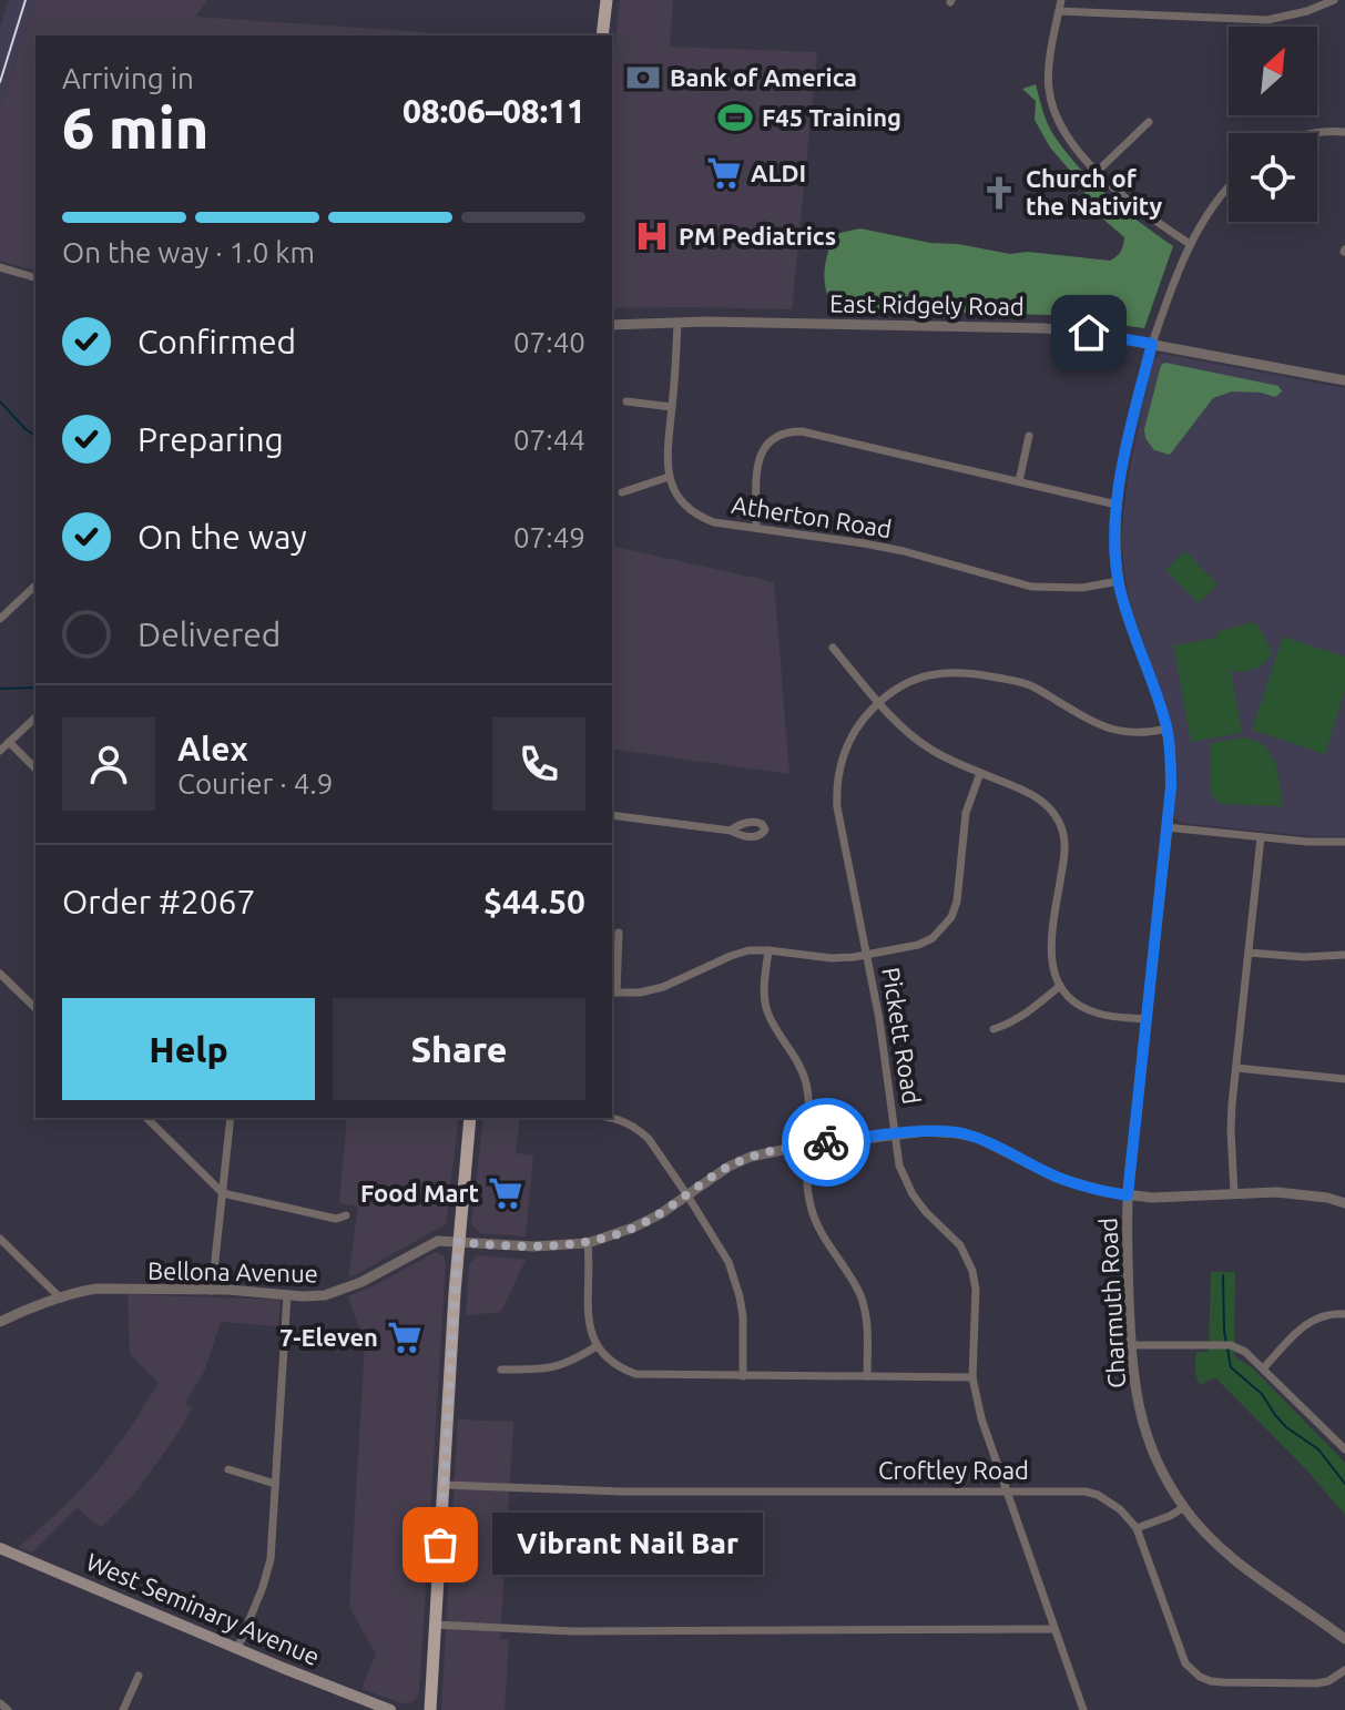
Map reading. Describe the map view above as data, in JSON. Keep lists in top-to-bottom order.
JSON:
{
  "streets": {
    "main road": ["West Seminary Avenue"],
    "street": [
      "East Ridgely Road",
      "Atherton Road",
      "Pickett Road",
      "Bellona Avenue",
      "Charmuth Road",
      "Croftley Road"
    ]
  },
  "crossings": [
    ["East Ridgely Road", "Charmuth Road"],
    ["Atherton Road", "Charmuth Road"],
    ["Pickett Road", "Bellona Avenue"],
    ["Pickett Road", "Charmuth Road"],
    ["Pickett Road", "Croftley Road"],
    ["Bellona Avenue", "Charmuth Road"]
  ],
  "places": {
    "bank": ["Bank of America"],
    "sports": ["F45 Training"],
    "supermarket": ["ALDI", "Food Mart", "7-Eleven"],
    "church": ["Church of the Nativity"],
    "hospital": ["PM Pediatrics"],
    "other": ["Vibrant Nail Bar"]
  },
  "north": "top right",
  "page": {
    "heading": ["6 min", "Arriving in", "08:06–08:11"],
    "panel": [
      "Alex",
      "Courier · 4.9",
      "Order #2067",
      "$44.50"
    ],
    "bar": "On the way · 1.0 km",
    "list": [
      ["Confirmed", "07:40"],
      ["Preparing", "07:44"],
      ["On the way", "07:49"],
      "Delivered"
    ],
    "buttons": ["Help", "Share"],
    "bubble": "Vibrant Nail Bar"
  }
}
